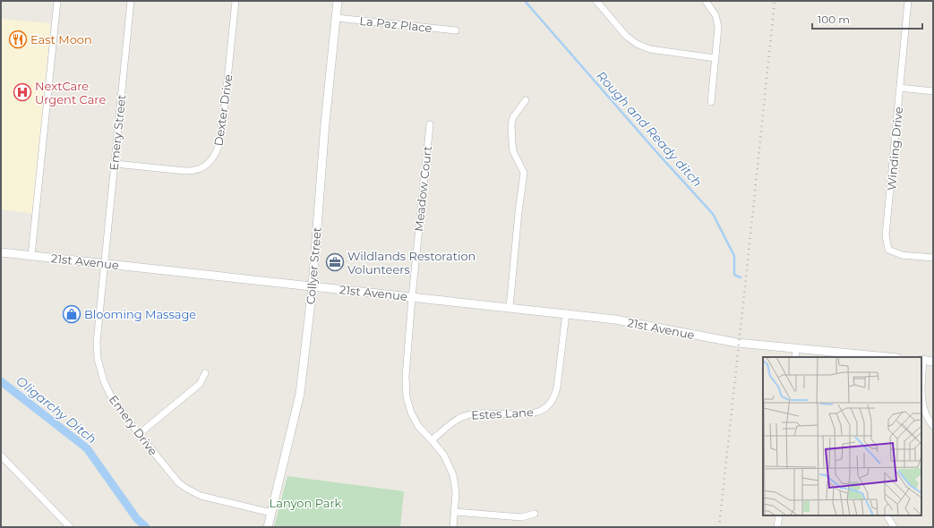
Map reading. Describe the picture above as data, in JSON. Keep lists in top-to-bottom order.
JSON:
{
  "streets": {
    "street": [
      "La Paz Place",
      "Dexter Drive",
      "Emery Street",
      "Winding Drive",
      "Meadow Court",
      "21st Avenue",
      "Collyer Street",
      "Estes Lane",
      "Emery Drive"
    ]
  },
  "crossings": [
    ["La Paz Place", "Collyer Street"],
    ["Dexter Drive", "Emery Street"],
    ["Emery Street", "21st Avenue"],
    ["Emery Street", "Emery Drive"],
    ["Meadow Court", "21st Avenue"],
    ["Meadow Court", "Estes Lane"],
    ["21st Avenue", "Collyer Street"],
    ["21st Avenue", "Estes Lane"],
    ["21st Avenue", "Emery Drive"],
    ["Collyer Street", "Emery Drive"]
  ],
  "water": ["Rough and Ready ditch", "Oligarchy Ditch"],
  "parks": ["Lanyon Park"],
  "places": {
    "restaurant": ["East Moon"],
    "hospital": ["NextCare Urgent Care"],
    "office": ["Wildlands Restoration Volunteers"],
    "shop": ["Blooming Massage"]
  },
  "scale_bar": "100 m"
}
